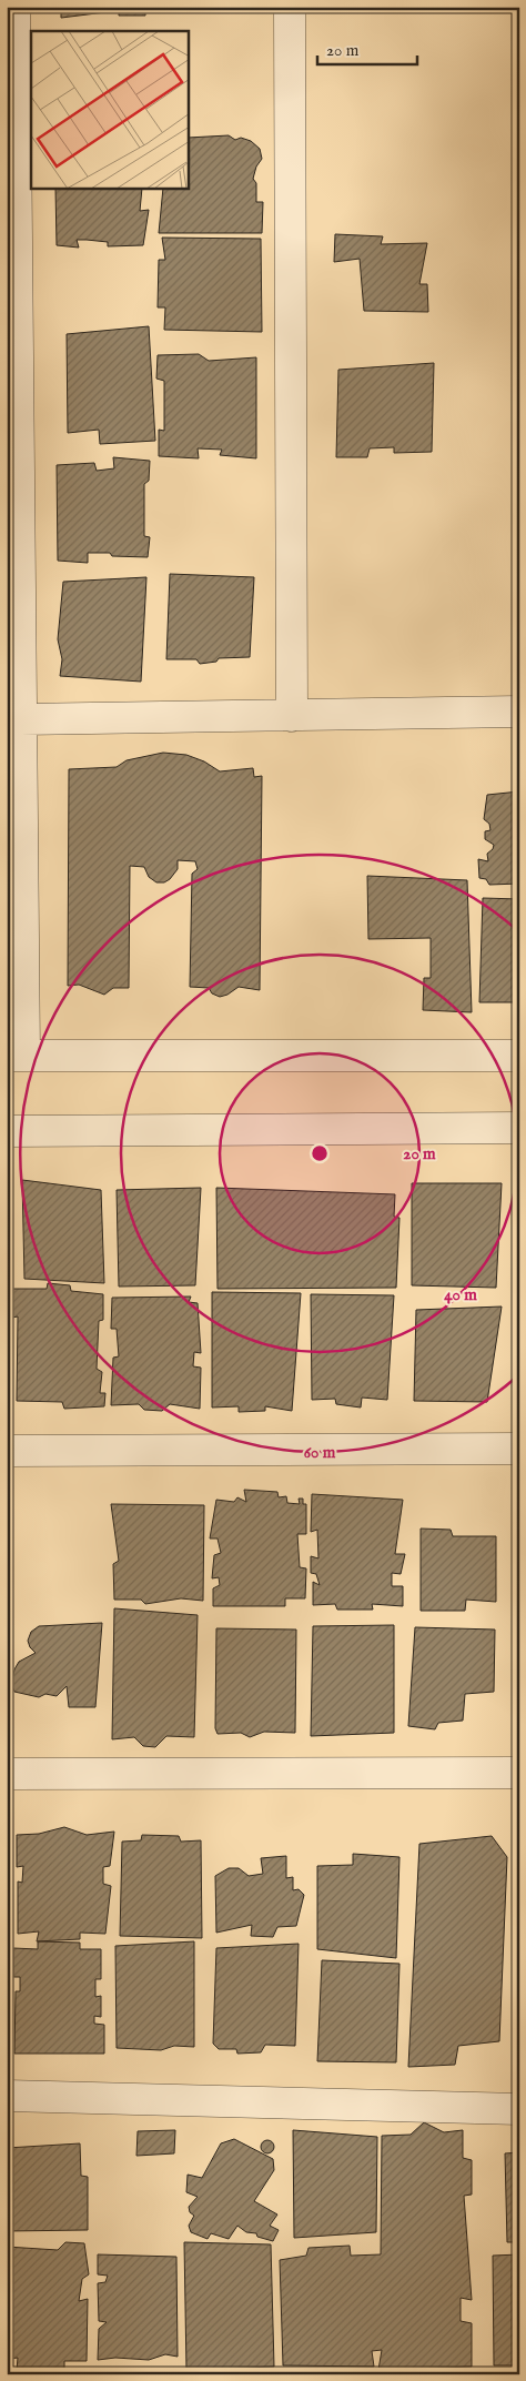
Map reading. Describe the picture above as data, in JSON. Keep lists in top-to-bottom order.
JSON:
{
  "scale_bar": "20 m",
  "rings": ["20 m", "40 m", "60 m"]
}
